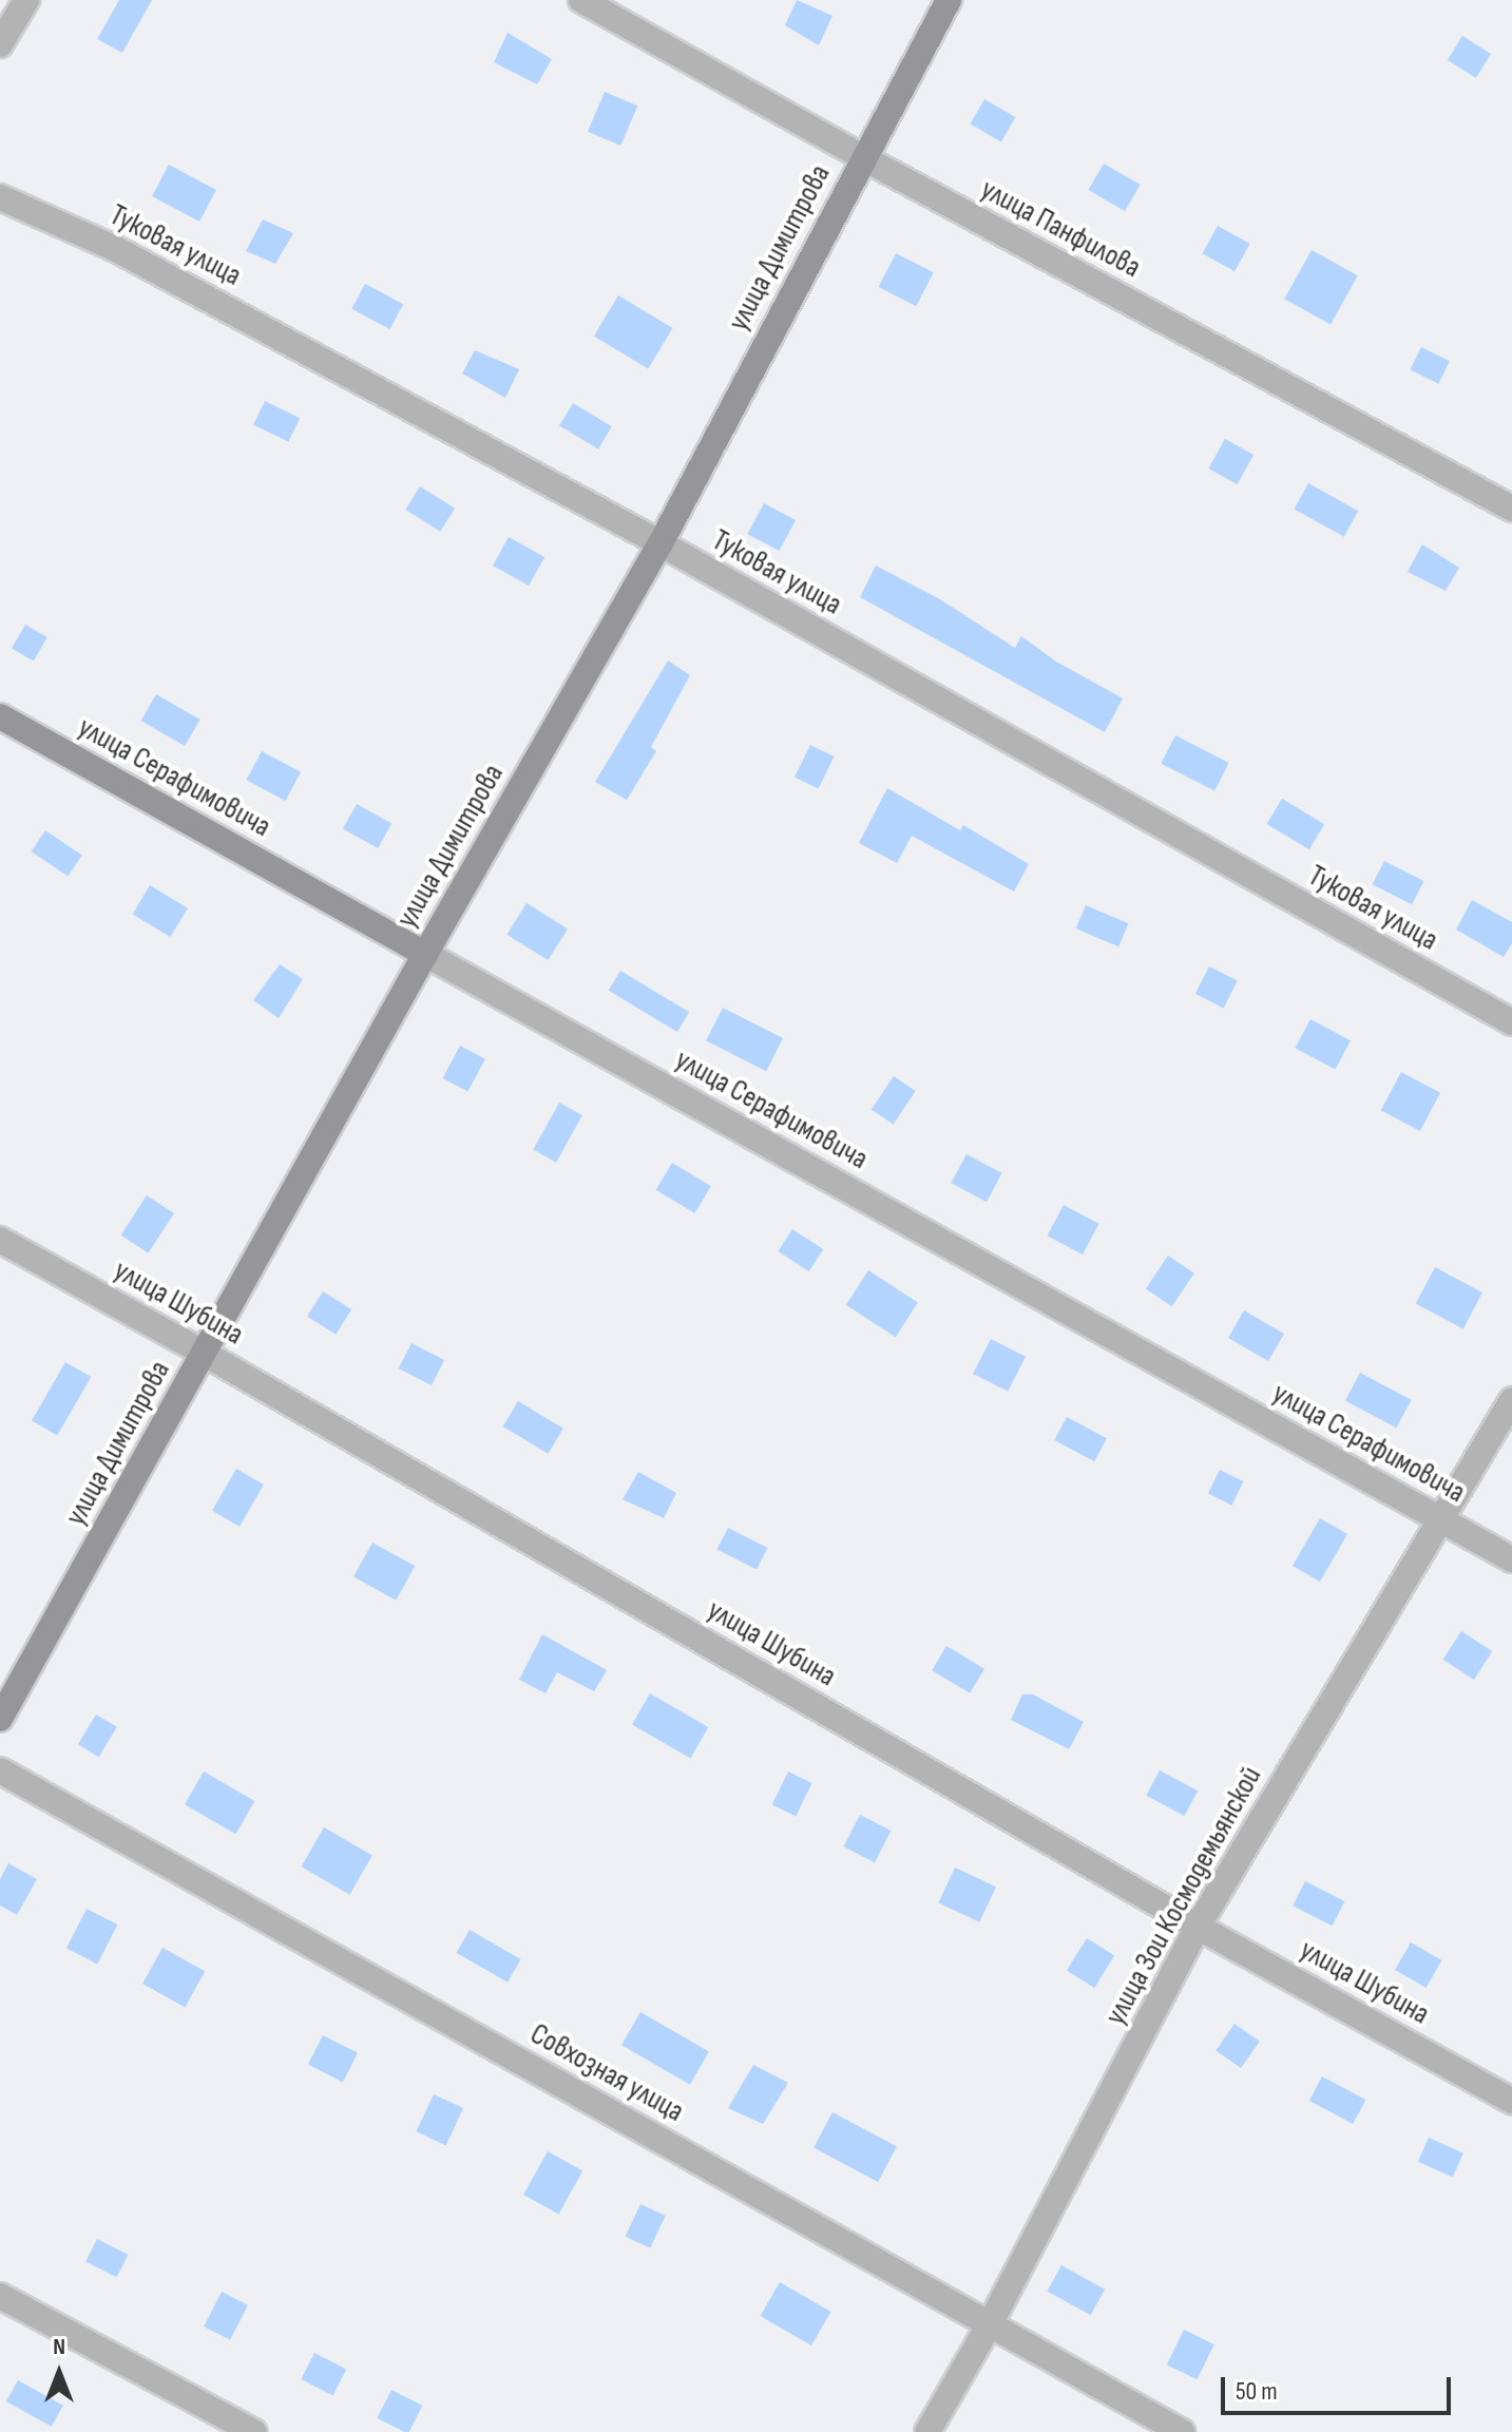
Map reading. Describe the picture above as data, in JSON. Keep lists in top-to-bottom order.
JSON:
{
  "streets": {
    "street": [
      "улица Панфилова",
      "Туковая улица",
      "улица Димитрова",
      "улица Серафимовича",
      "улица Шубина",
      "улица Зои Космодемьянской",
      "Совхозная улица"
    ]
  },
  "crossings": [
    ["улица Панфилова", "улица Димитрова"],
    ["Туковая улица", "улица Димитрова"],
    ["улица Димитрова", "улица Серафимовича"],
    ["улица Димитрова", "улица Шубина"],
    ["улица Серафимовича", "улица Зои Космодемьянской"],
    ["улица Шубина", "улица Зои Космодемьянской"],
    ["улица Зои Космодемьянской", "Совхозная улица"]
  ],
  "scale_bar": "50 m",
  "north": "top"
}
